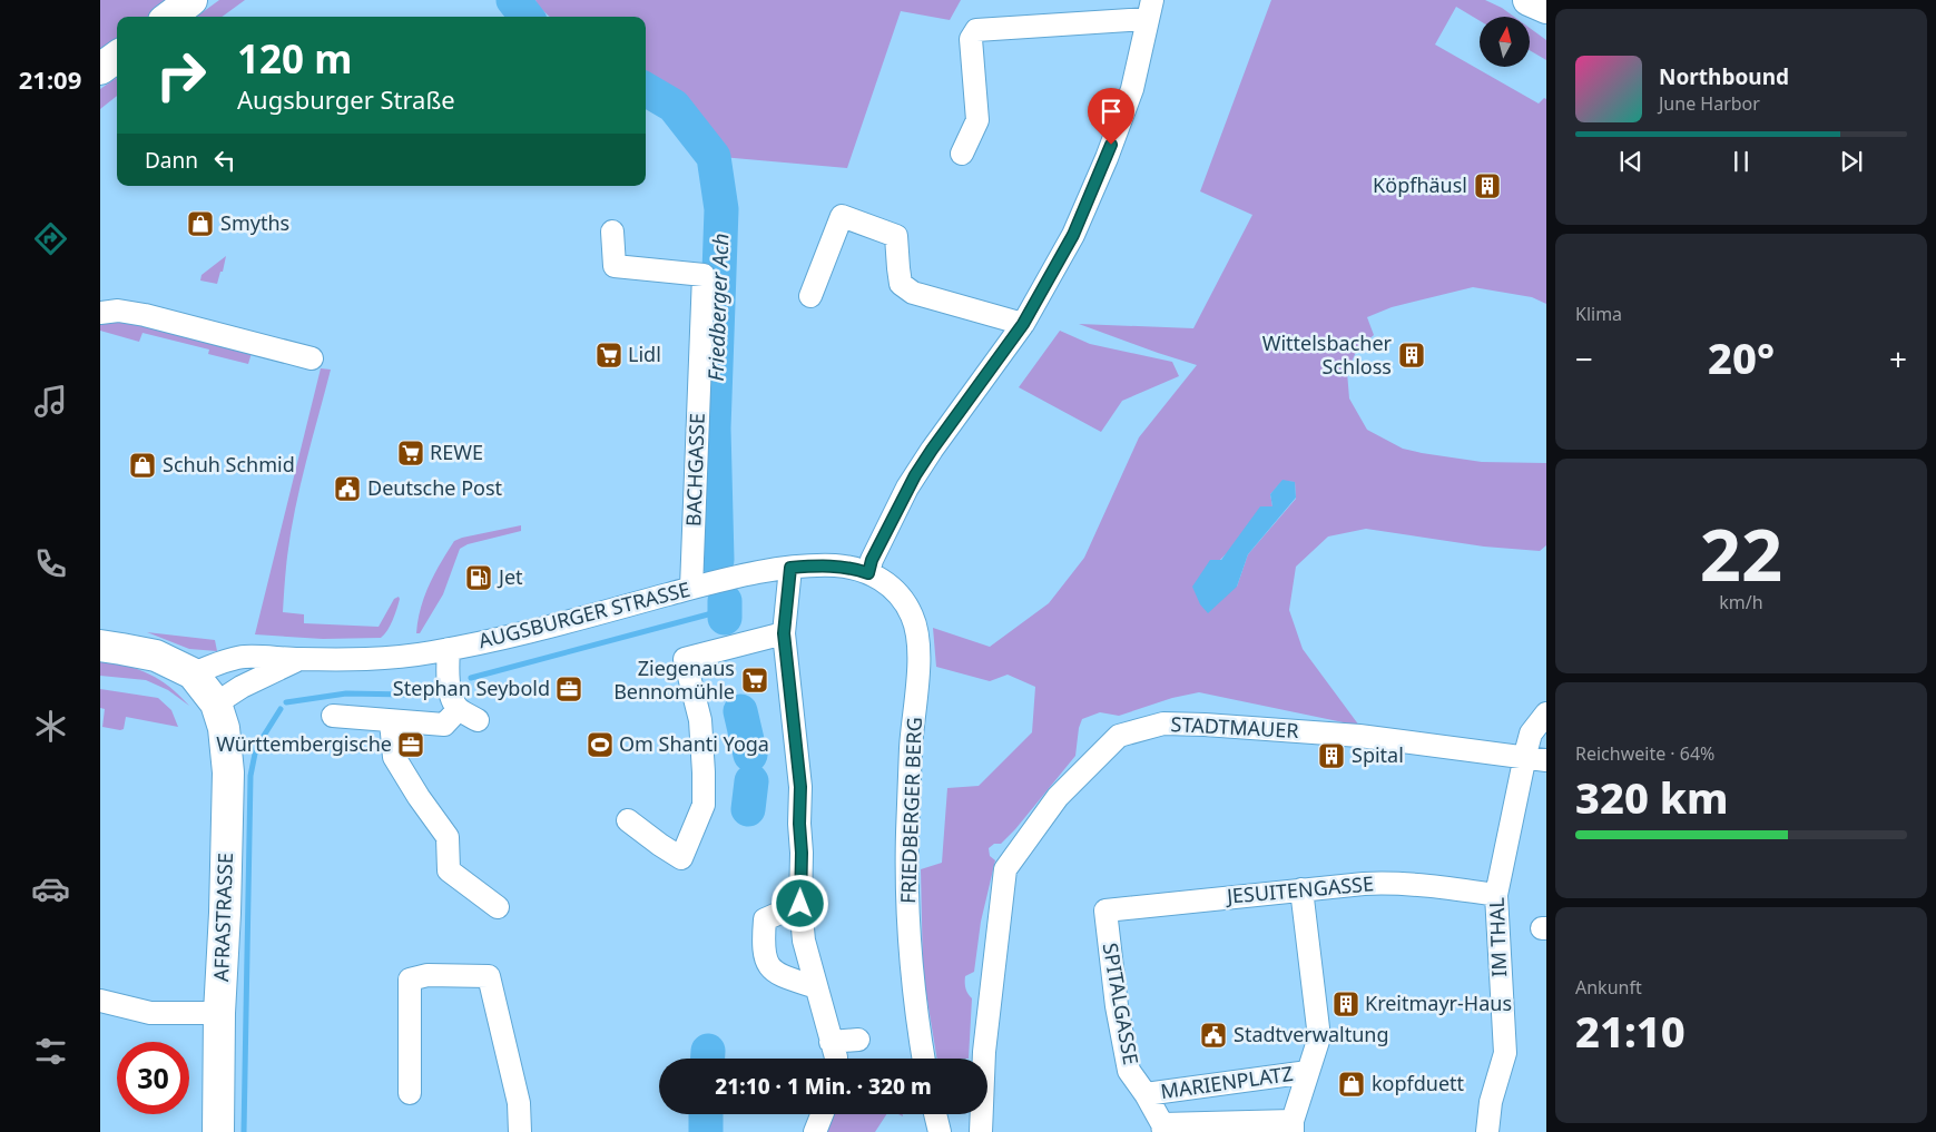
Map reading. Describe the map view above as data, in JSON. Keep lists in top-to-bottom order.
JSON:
{
  "streets": {
    "street": [
      "BACHGASSE",
      "AUGSBURGER STRASSE",
      "STADTMAUER",
      "FRIEDBERGER BERG",
      "JESUITENGASSE",
      "AFRASTRASSE",
      "IM THAL",
      "SPITALGASSE",
      "MARIENPLATZ"
    ]
  },
  "crossings": [
    ["BACHGASSE", "AUGSBURGER STRASSE"],
    ["AUGSBURGER STRASSE", "FRIEDBERGER BERG"],
    ["AUGSBURGER STRASSE", "AFRASTRASSE"],
    ["STADTMAUER", "IM THAL"],
    ["JESUITENGASSE", "IM THAL"],
    ["JESUITENGASSE", "SPITALGASSE"],
    ["JESUITENGASSE", "MARIENPLATZ"],
    ["SPITALGASSE", "MARIENPLATZ"]
  ],
  "water": ["Friedberger Ach"],
  "places": {
    "building": [
      "Köpfhäusl",
      "Wittelsbacher Schloss",
      "Spital",
      "Kreitmayr-Haus"
    ],
    "shop": ["Smyths", "Schuh Schmid", "kopfduett"],
    "supermarket": ["Lidl", "REWE", "Ziegenaus Bennomühle"],
    "public building": ["Deutsche Post", "Stadtverwaltung"],
    "fuel station": ["Jet"],
    "office": ["Stephan Seybold", "Württembergische"],
    "sports": ["Om Shanti Yoga"]
  },
  "north": "top",
  "page": {
    "tabs": "21:09",
    "turn": ["120 m", "Augsburger Straße"],
    "song": ["Northbound", "June Harbor"],
    "then": "Dann",
    "tile": [
      "Klima",
      ["22", "km/h"],
      ["Reichweite · 64%", "320 km"],
      ["Ankunft", "21:10"]
    ],
    "heat": ["−", "20°", "+"],
    "limit": "30",
    "trip": "21:10 · 1 Min. · 320 m"
  }
}
